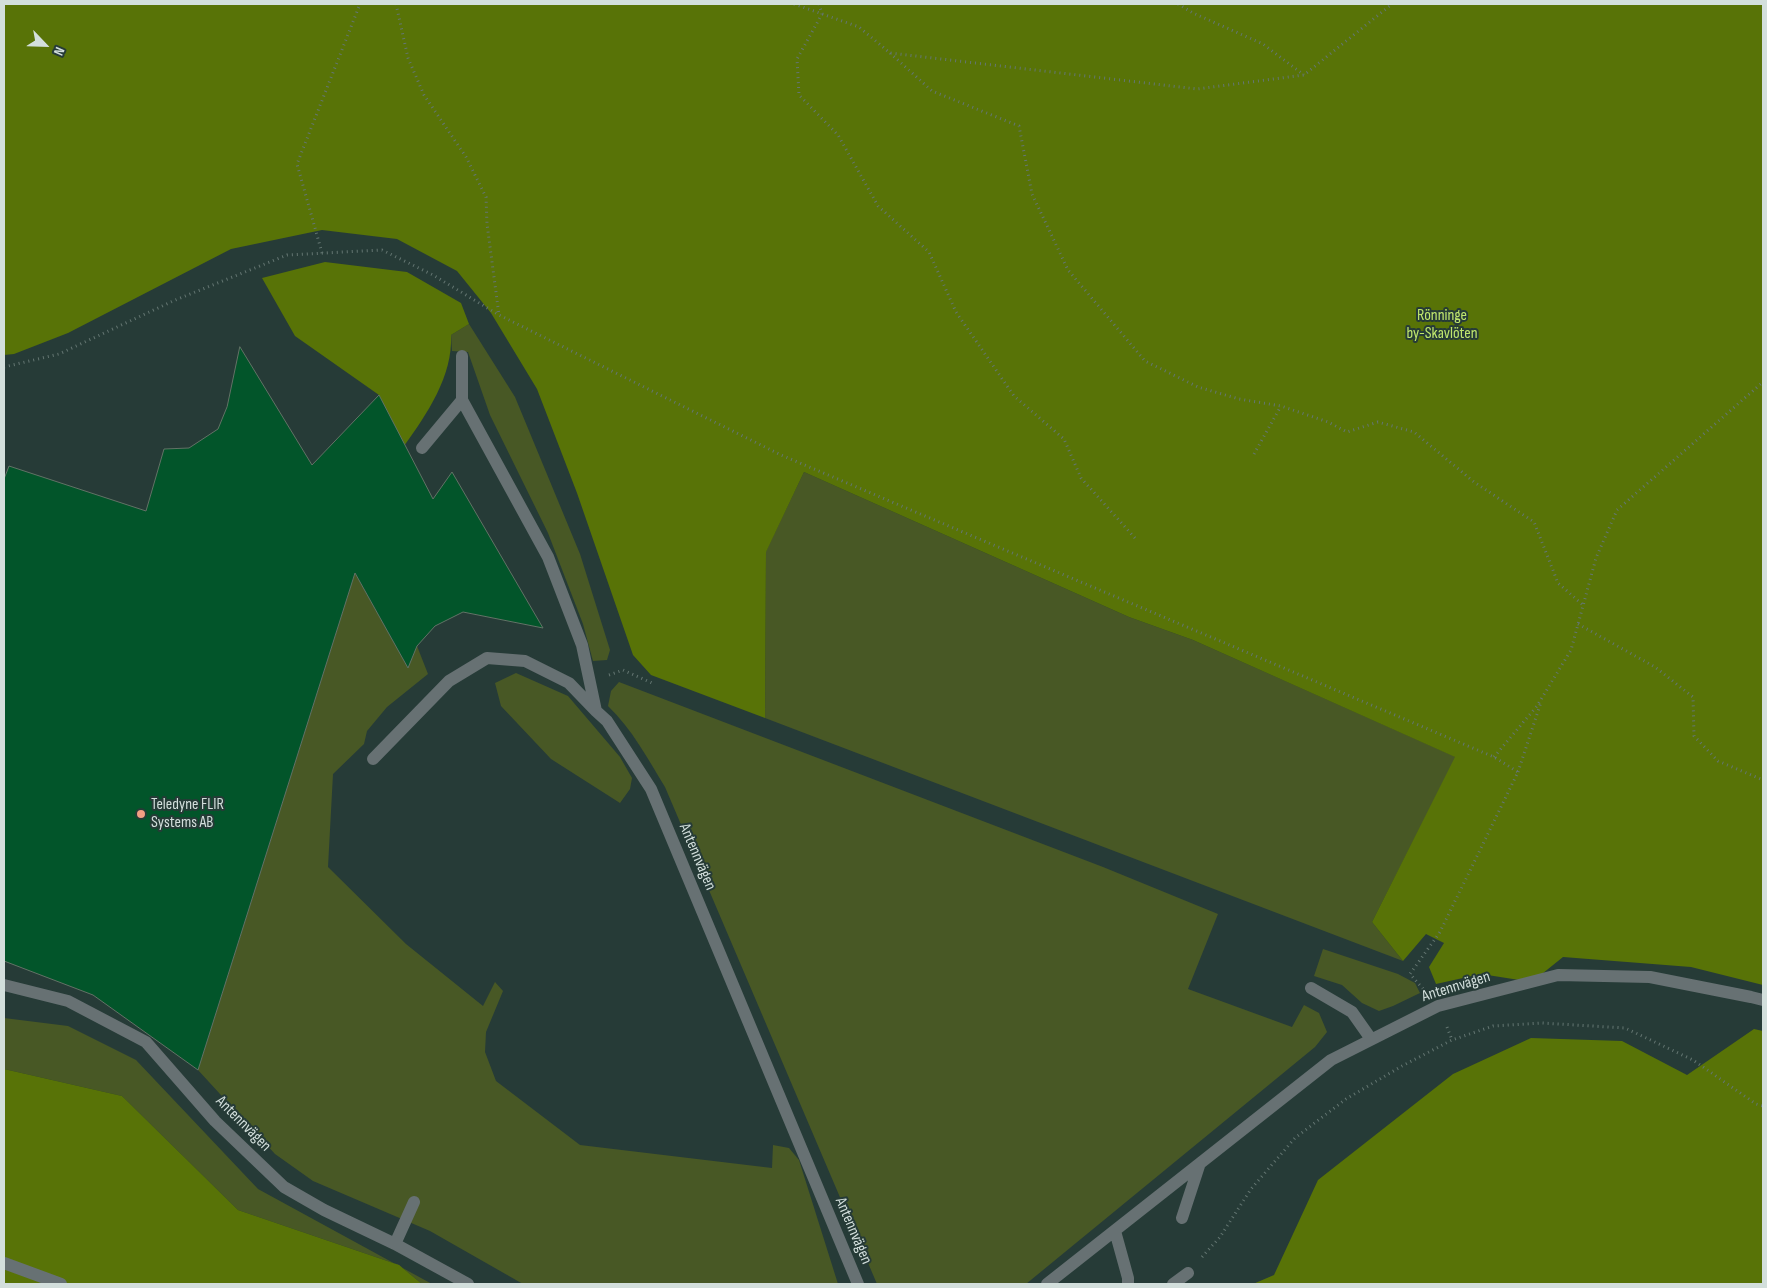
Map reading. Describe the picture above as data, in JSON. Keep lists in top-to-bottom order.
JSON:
{
  "streets": {
    "street": ["Antennvägen"]
  },
  "parks": ["Rönninge by-Skavlöten"],
  "places": ["Teledyne FLIR Systems AB"],
  "north": "bottom right"
}
